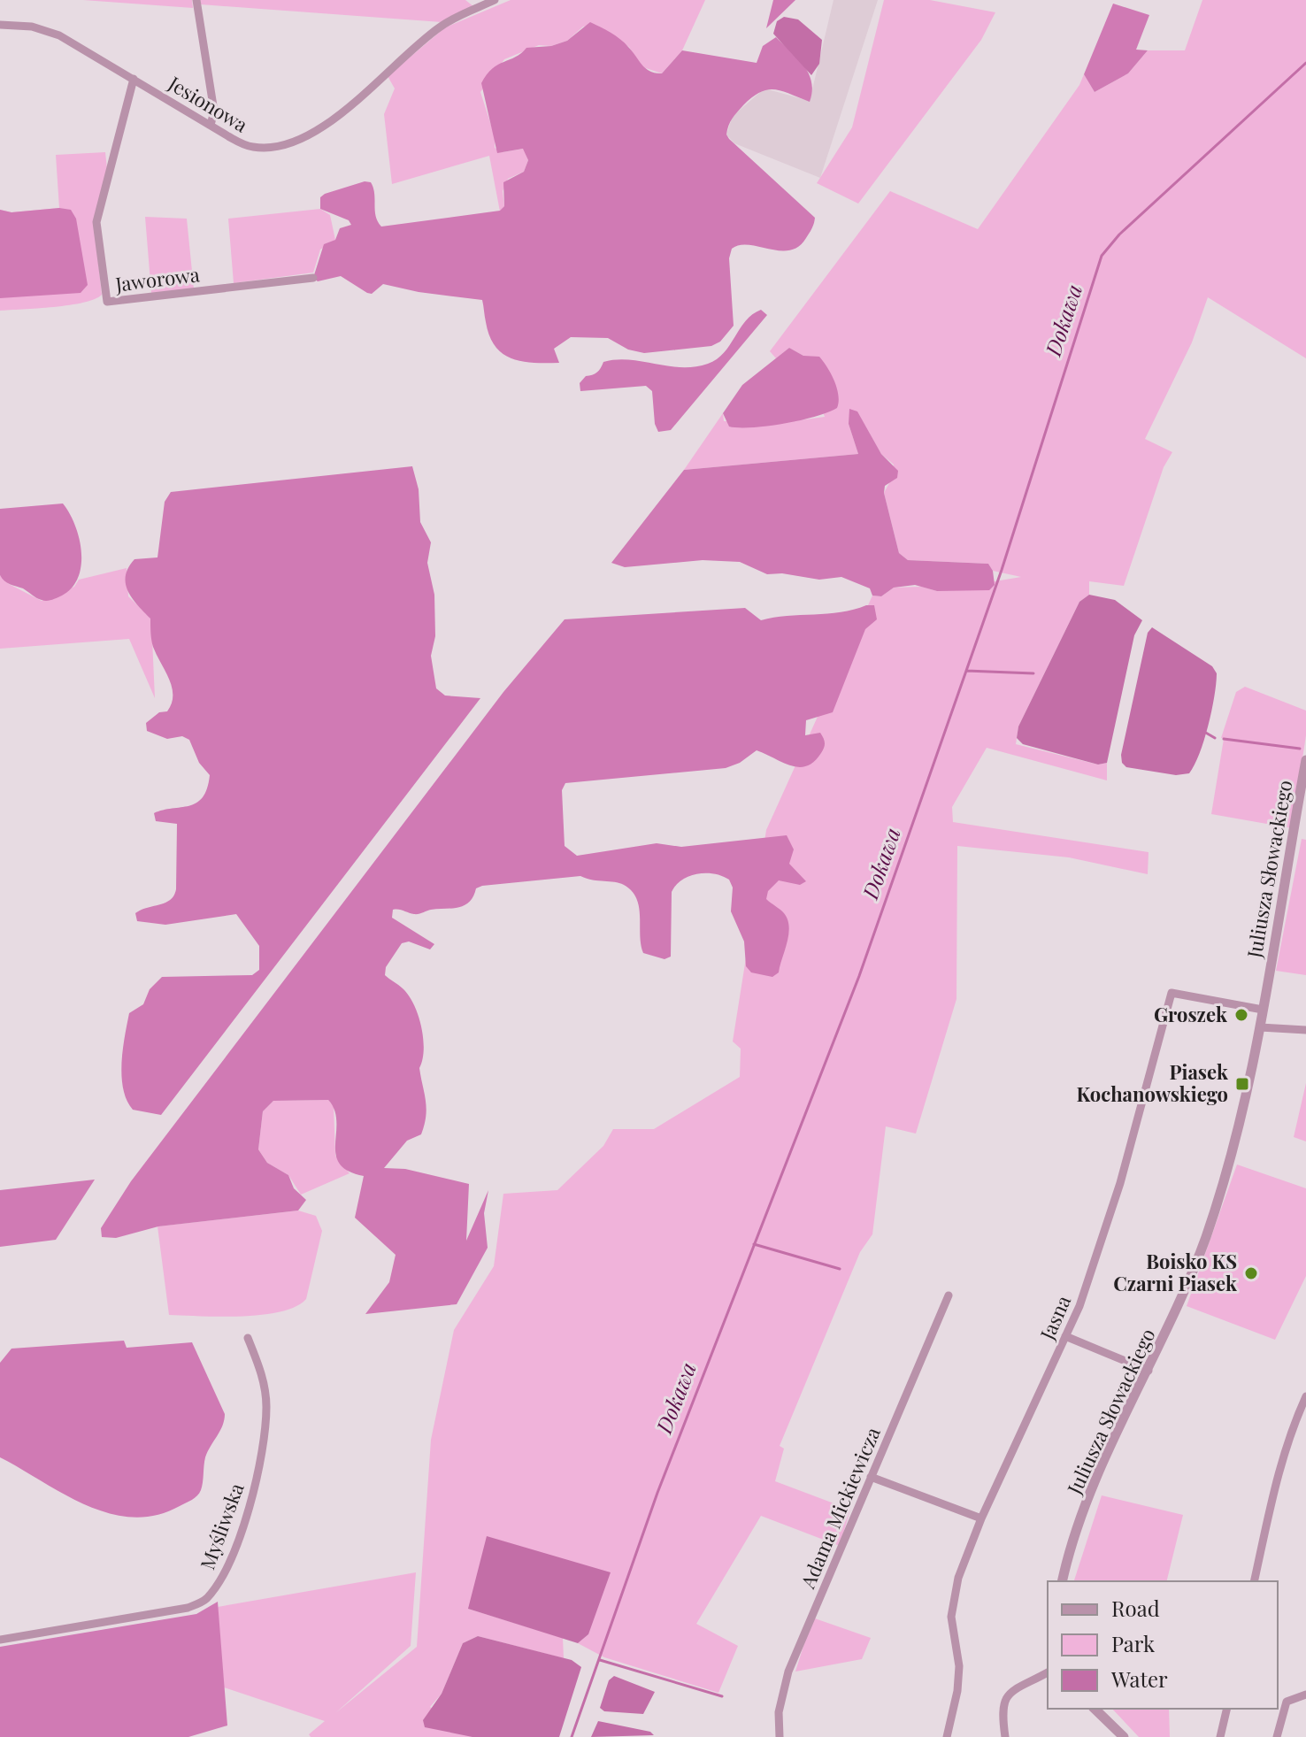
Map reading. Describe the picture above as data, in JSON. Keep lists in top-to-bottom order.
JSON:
{
  "streets": {
    "street": [
      "Jesionowa",
      "Jaworowa",
      "Juliusza Słowackiego",
      "Jasna",
      "Adama Mickiewicza",
      "Myśliwska"
    ]
  },
  "crossings": [
    ["Jesionowa", "Jaworowa"],
    ["Juliusza Słowackiego", "Jasna"]
  ],
  "water": ["Dokawa"],
  "places": {
    "other": ["Groszek", "Boisko KS Czarni Piasek"],
    "transit": ["Piasek Kochanowskiego"]
  },
  "legend": ["Road", "Park", "Water"]
}
